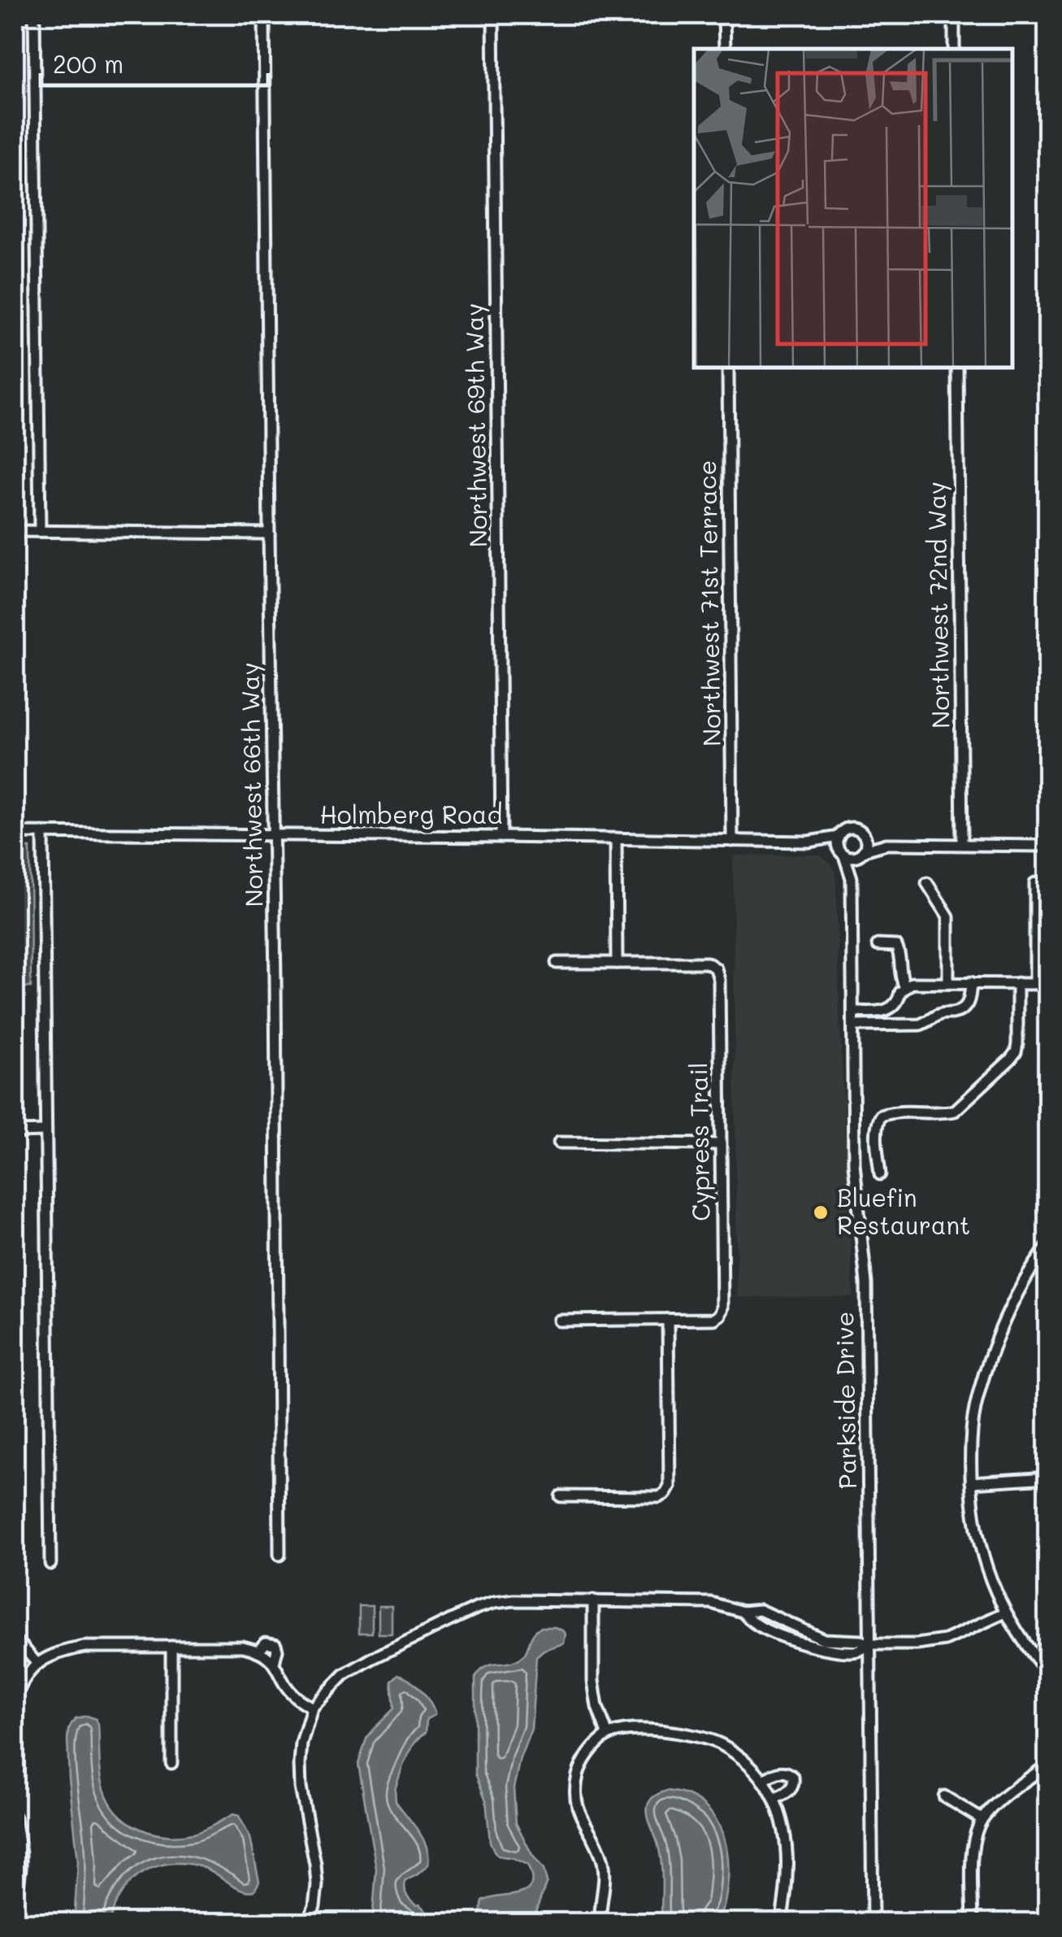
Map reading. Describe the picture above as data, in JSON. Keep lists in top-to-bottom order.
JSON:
{
  "streets": {
    "street": [
      "Northwest 69th Way",
      "Northwest 71st Terrace",
      "Northwest 72nd Way",
      "Northwest 66th Way",
      "Holmberg Road",
      "Cypress Trail",
      "Parkside Drive"
    ]
  },
  "crossings": [
    ["Northwest 69th Way", "Holmberg Road"],
    ["Northwest 71st Terrace", "Holmberg Road"],
    ["Northwest 66th Way", "Holmberg Road"],
    ["Holmberg Road", "Parkside Drive"]
  ],
  "places": ["Bluefin Restaurant"],
  "scale_bar": "200 m"
}
